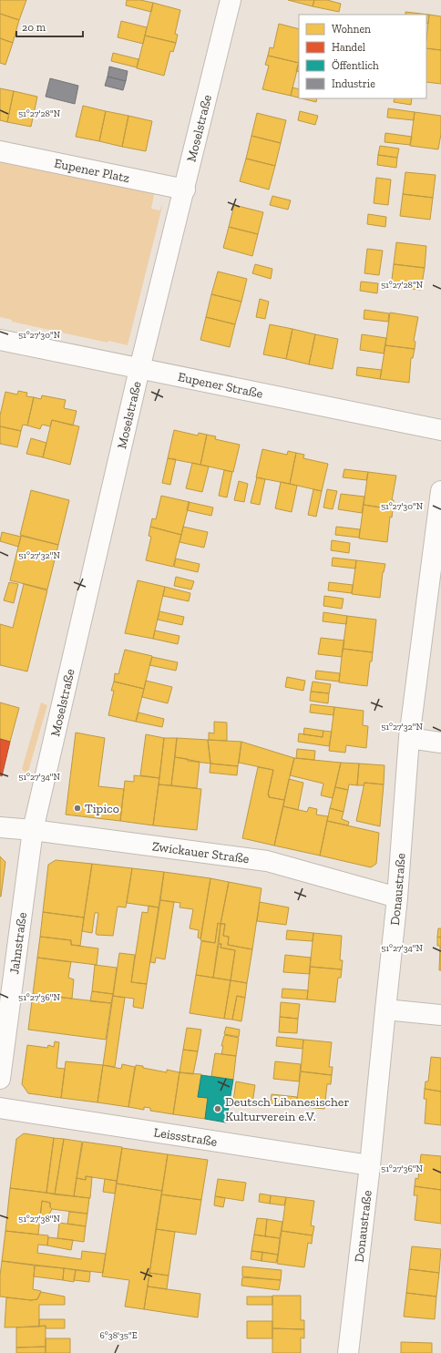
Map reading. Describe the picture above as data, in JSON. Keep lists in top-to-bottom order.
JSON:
{
  "streets": {
    "street": [
      "Moselstraße",
      "Eupener Platz",
      "Eupener Straße",
      "Zwickauer Straße",
      "Donaustraße",
      "Jahnstraße",
      "Leissstraße"
    ]
  },
  "crossings": [
    ["Moselstraße", "Eupener Platz"],
    ["Moselstraße", "Eupener Straße"],
    ["Moselstraße", "Zwickauer Straße"],
    ["Moselstraße", "Jahnstraße"],
    ["Zwickauer Straße", "Donaustraße"],
    ["Zwickauer Straße", "Jahnstraße"],
    ["Donaustraße", "Leissstraße"]
  ],
  "places": ["Tipico", "Deutsch Libanesischer Kulturverein e.V."],
  "legend": [
    "Wohnen",
    "Handel",
    "Öffentlich",
    "Industrie"
  ],
  "scale_bar": "20 m",
  "coordinates": [
    "51°27'28\"N",
    "51°27'30\"N",
    "51°27'32\"N",
    "51°27'34\"N",
    "51°27'36\"N",
    "51°27'38\"N",
    "6°38'35\"E"
  ]
}
